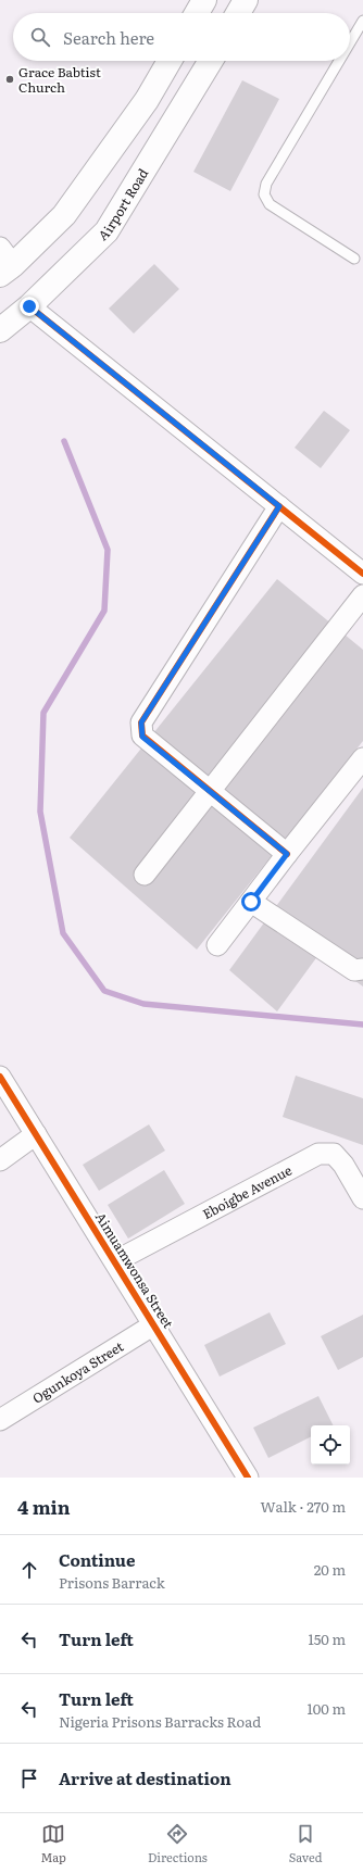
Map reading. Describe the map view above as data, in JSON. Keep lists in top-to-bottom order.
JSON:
{
  "streets": {
    "main road": ["Airport Road"],
    "street": ["Eboigbe Avenue", "Aimuamwonsa Street", "Ogunkoya Street"]
  },
  "crossings": [
    ["Eboigbe Avenue", "Aimuamwonsa Street"],
    ["Aimuamwonsa Street", "Ogunkoya Street"]
  ],
  "places": ["Grace Babtist Church"],
  "page": {
    "search": "Search here",
    "heading": ["4 min", "Walk · 270 m"],
    "list": [
      ["Continue", "Prisons Barrack", "20 m"],
      ["Turn left", "150 m"],
      ["Turn left", "Nigeria Prisons Barracks Road", "100 m"],
      "Arrive at destination"
    ],
    "nav": ["Map", "Directions", "Saved"]
  }
}
